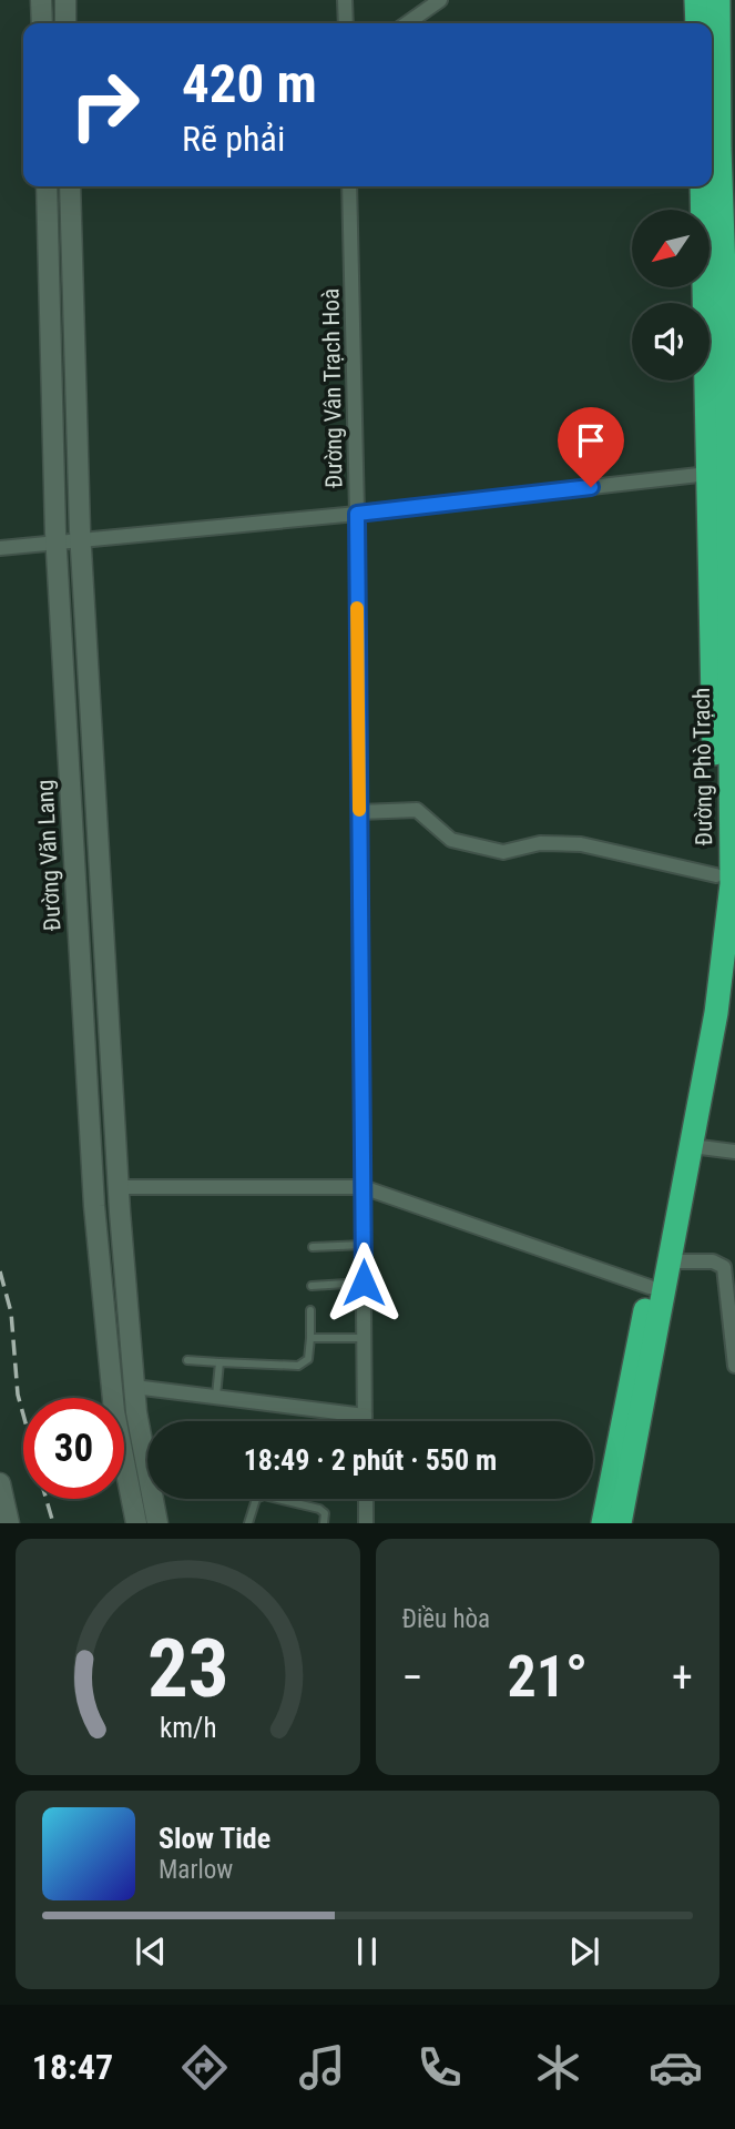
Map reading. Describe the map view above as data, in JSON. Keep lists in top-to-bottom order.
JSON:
{
  "streets": {
    "highway": ["Đường Phò Trạch"],
    "street": ["Đường Vân Trạch Hoà", "Đường Văn Lang"]
  },
  "north": "bottom left",
  "page": {
    "turn": ["420 m", "Rẽ phải"],
    "limit": "30",
    "trip": "18:49 · 2 phút · 550 m",
    "tile": "Điều hòa",
    "heat": ["−", "21°", "+"],
    "song": ["Slow Tide", "Marlow"],
    "tabs": "18:47",
    "gauge": ["23", "km/h"]
  }
}
